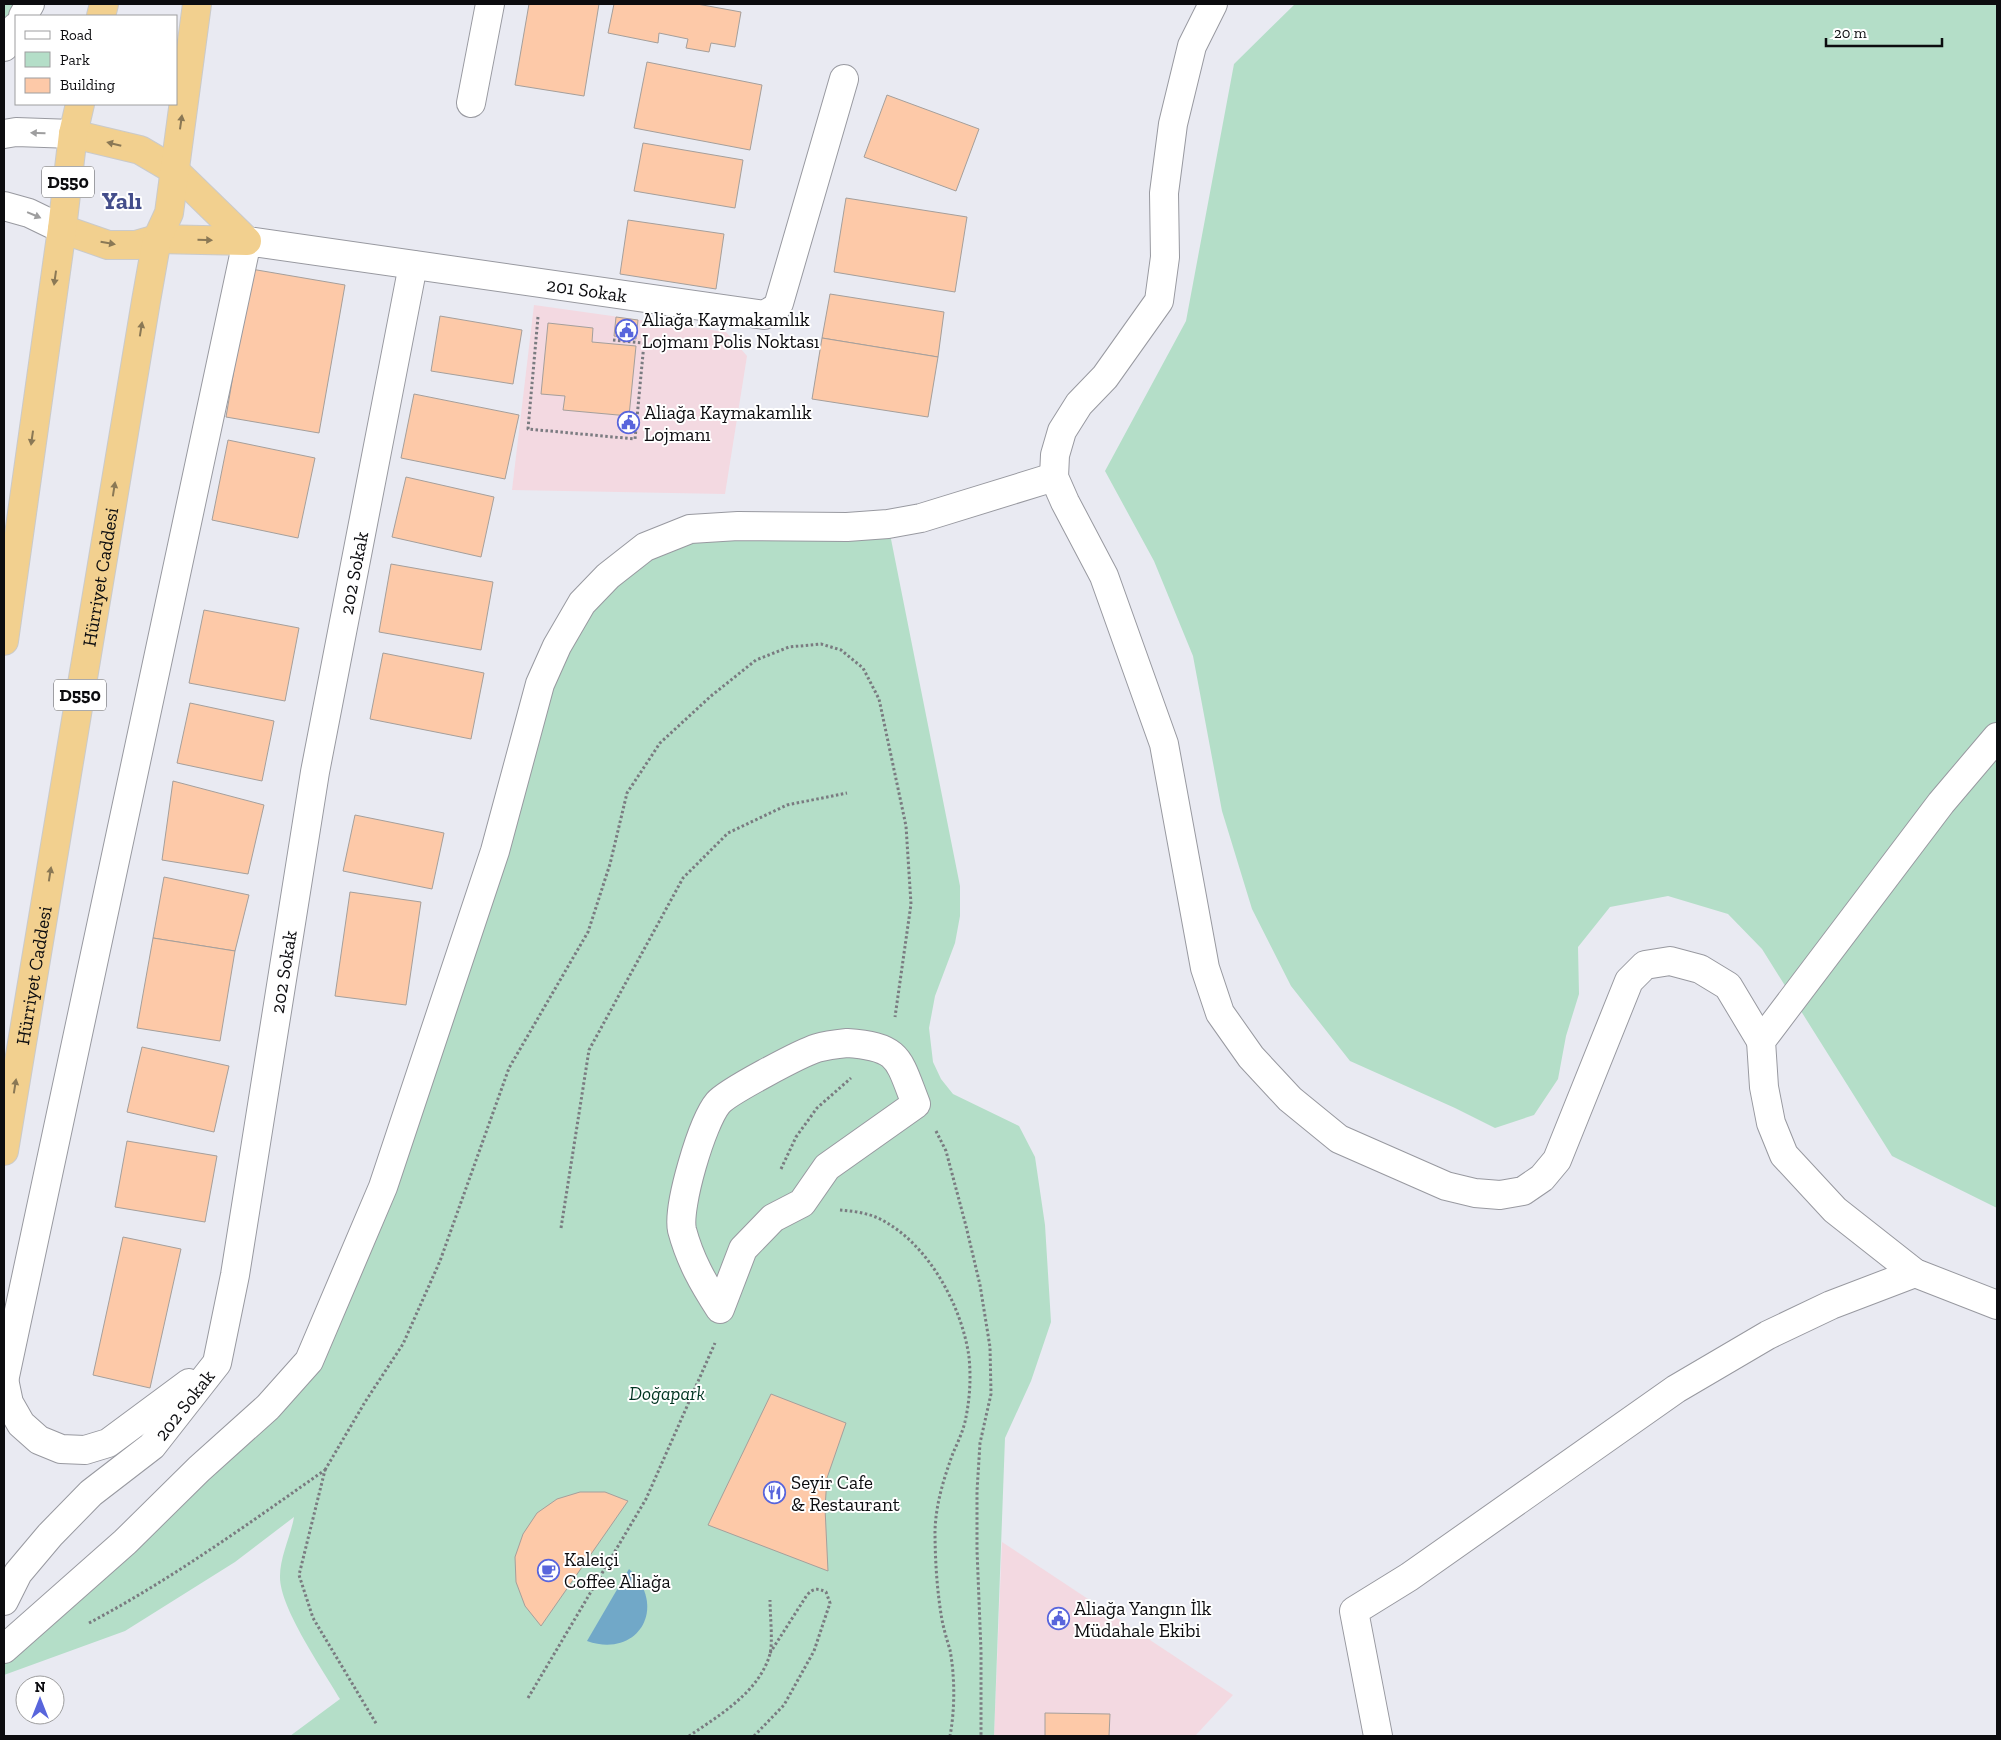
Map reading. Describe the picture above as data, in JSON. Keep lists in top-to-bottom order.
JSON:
{
  "streets": {
    "highway": ["D550", "Hürriyet Caddesi"],
    "street": ["201 Sokak", "202 Sokak"]
  },
  "crossings": [
    ["201 Sokak", "202 Sokak"]
  ],
  "districts": ["Yalı"],
  "parks": ["Doğapark"],
  "places": {
    "public building": ["Aliağa Kaymakamlık Lojmanı Polis Noktası", "Aliağa Kaymakamlık Lojmanı", "Aliağa Yangın İlk Müdahale Ekibi"],
    "restaurant": ["Seyir Cafe & Restaurant"],
    "cafe": ["Kaleiçi Coffee Aliağa"]
  },
  "legend": ["Road", "Park", "Building"],
  "scale_bar": "20 m",
  "north": "top"
}
